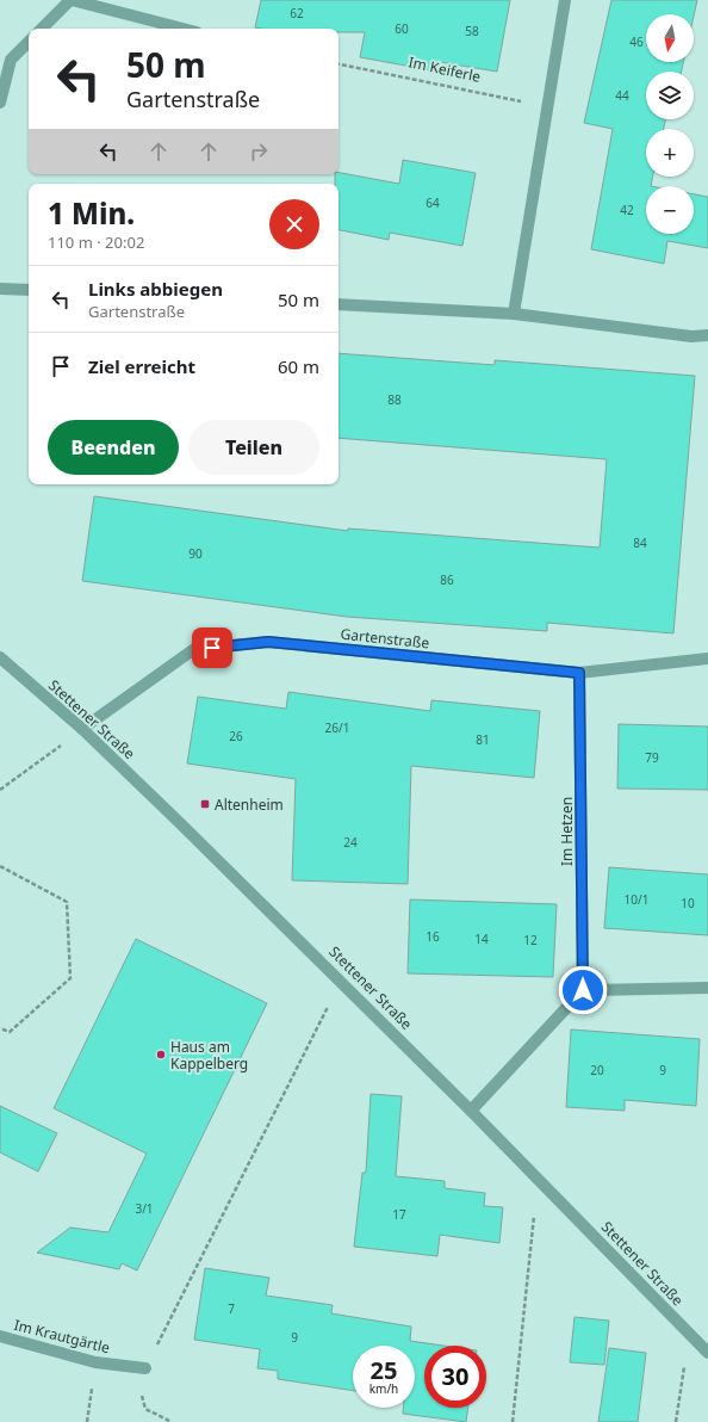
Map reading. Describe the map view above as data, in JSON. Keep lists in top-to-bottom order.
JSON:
{
  "streets": {
    "street": [
      "Gartenstraße",
      "Stettener Straße",
      "Im Hetzen",
      "Im Krautgärtle"
    ],
    "path": ["Im Keiferle"]
  },
  "crossings": [
    ["Gartenstraße", "Stettener Straße"],
    ["Gartenstraße", "Im Hetzen"]
  ],
  "places": {
    "transit": ["Altenheim"],
    "other": ["Haus am Kappelberg"]
  },
  "house_numbers": [
    "62",
    "60",
    "58",
    "46",
    "44",
    "64",
    "42",
    "88",
    "84",
    "90",
    "86",
    "26/1",
    "26",
    "81",
    "79",
    "24",
    "10/1",
    "10",
    "16",
    "14",
    "12",
    "20",
    "9",
    "3/1",
    "17",
    "7",
    "9"
  ],
  "north": "bottom",
  "page": {
    "map_buttons": ["+", "−"],
    "turn": ["50 m", "Gartenstraße"],
    "heading": ["1 Min.", "110 m · 20:02"],
    "list": [
      {
        "name": "Links abbiegen",
        "note": "Gartenstraße",
        "value": "50 m"
      },
      {
        "name": "Ziel erreicht",
        "value": "60 m"
      }
    ],
    "buttons": ["Beenden", "Teilen"],
    "speed": "25 km/h",
    "limit": "30"
  }
}
